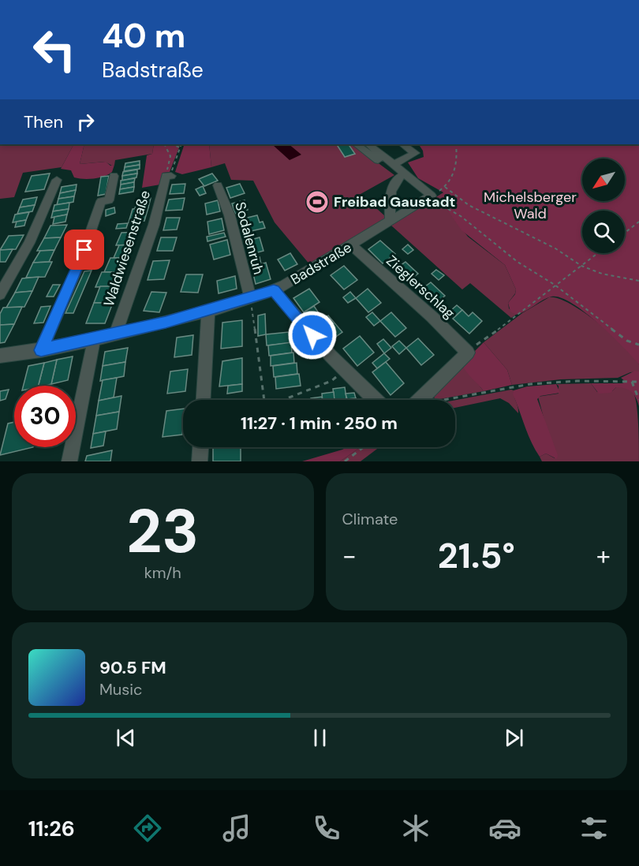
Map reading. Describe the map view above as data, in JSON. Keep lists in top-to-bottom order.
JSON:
{
  "streets": {
    "street": [
      "Sodalenruh",
      "Waldwiesenstraße",
      "Badstraße",
      "Zieglerschlag"
    ]
  },
  "crossings": [
    ["Sodalenruh", "Badstraße"],
    ["Waldwiesenstraße", "Badstraße"],
    ["Badstraße", "Zieglerschlag"]
  ],
  "parks": ["Michelsberger Wald"],
  "places": {
    "sports": ["Freibad Gaustadt"]
  },
  "north": "bottom left",
  "page": {
    "turn": ["40 m", "Badstraße"],
    "then": "Then",
    "limit": "30",
    "trip": "11:27 · 1 min · 250 m",
    "tile": [
      ["23", "km/h"],
      "Climate"
    ],
    "heat": ["−", "21.5°", "+"],
    "song": ["90.5 FM", "Music"],
    "tabs": "11:26"
  }
}
